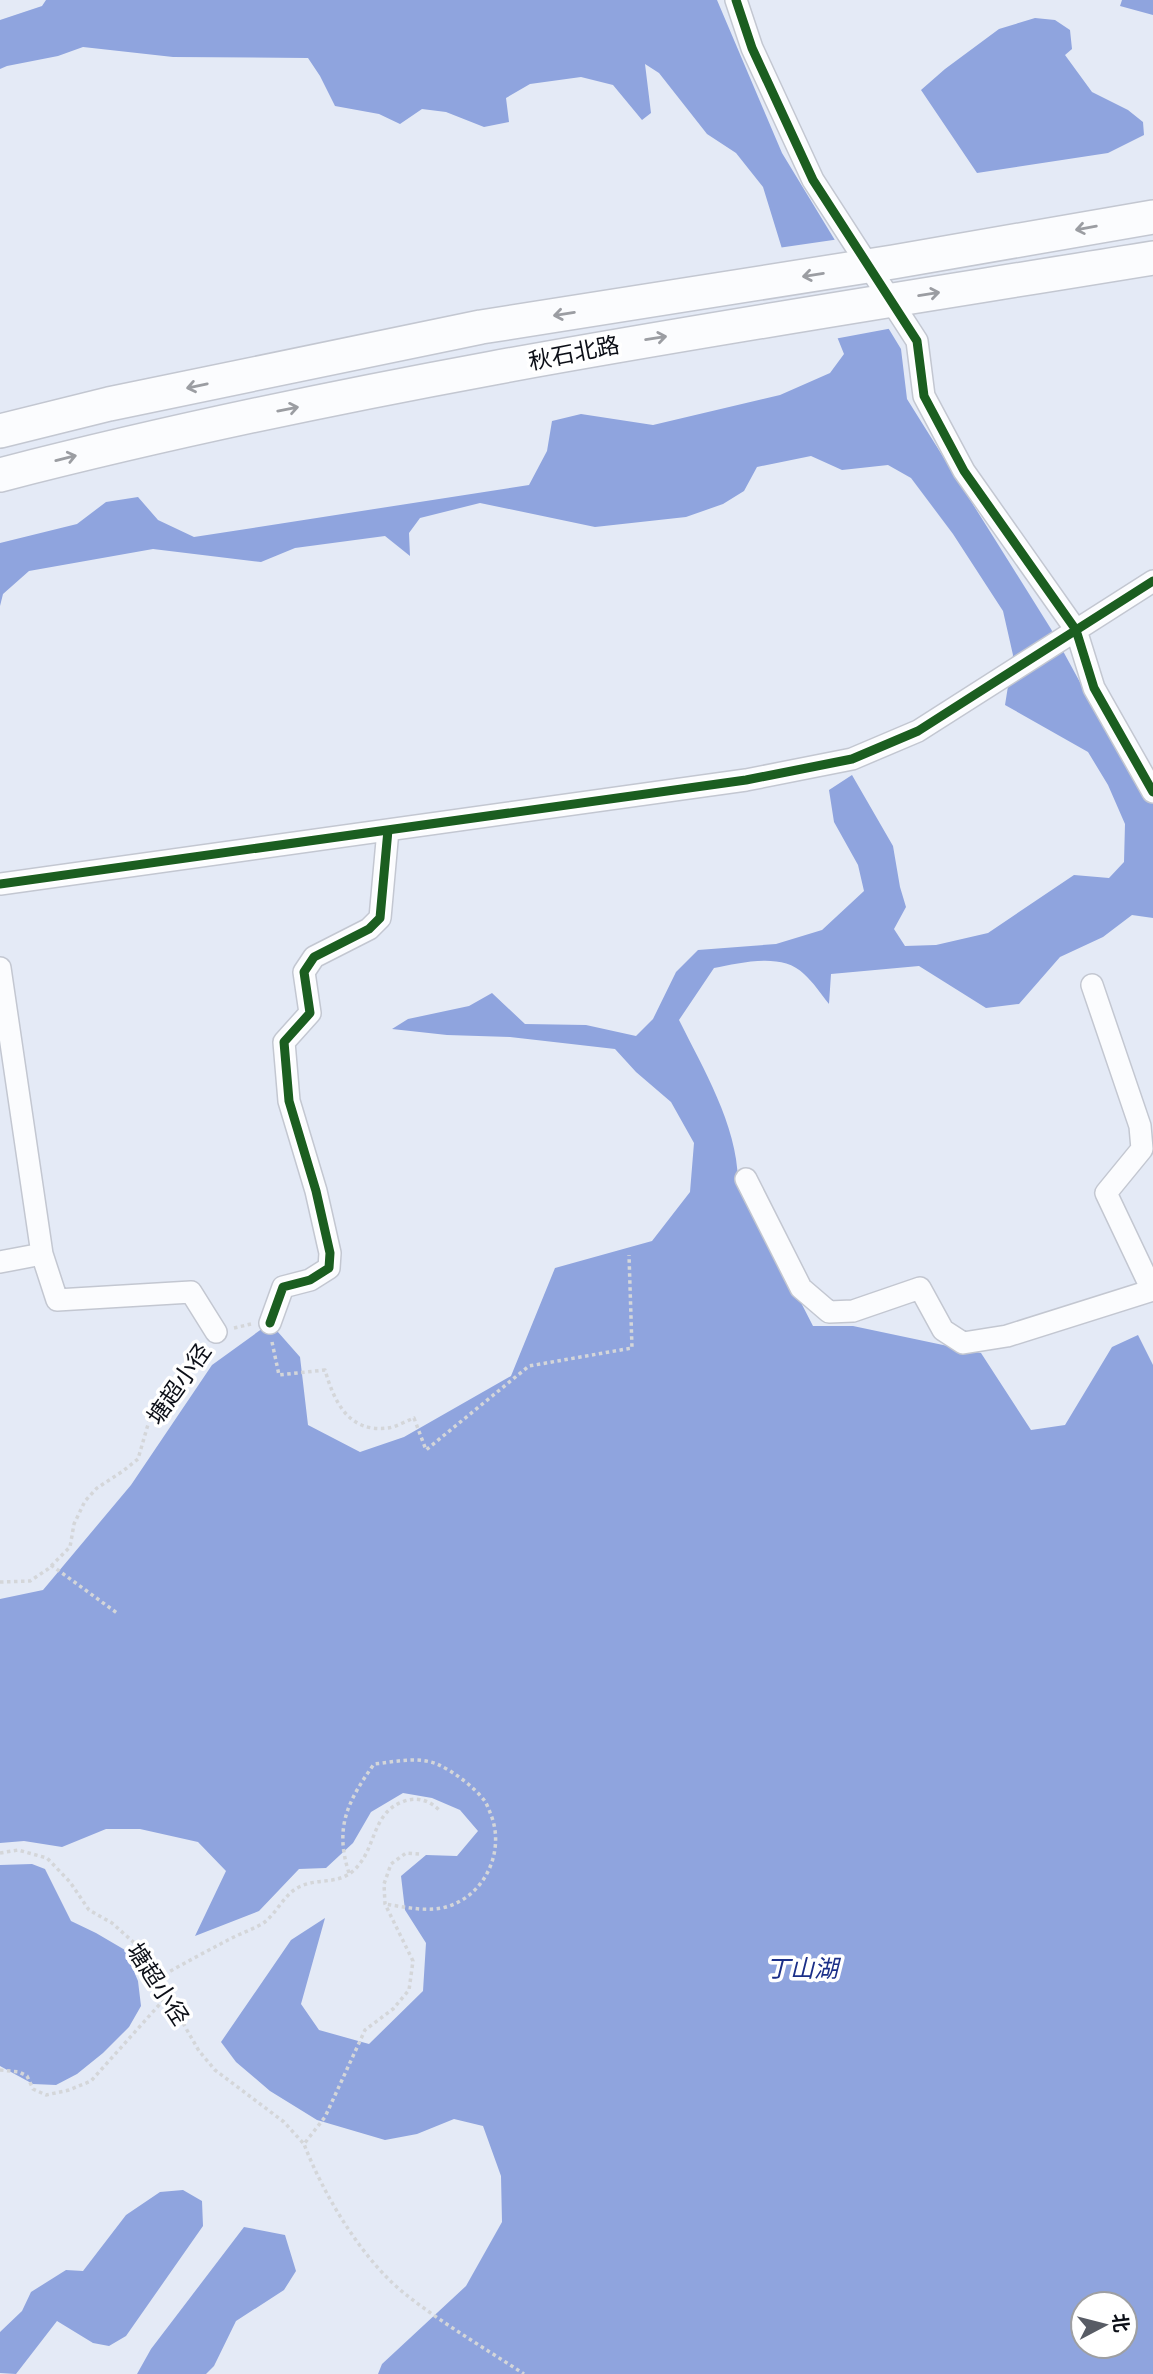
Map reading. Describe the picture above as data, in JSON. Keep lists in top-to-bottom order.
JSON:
{
  "streets": {
    "main road": ["秋石北路"],
    "path": ["塘超小径"]
  },
  "water": ["丁山湖"],
  "north": "right"
}
